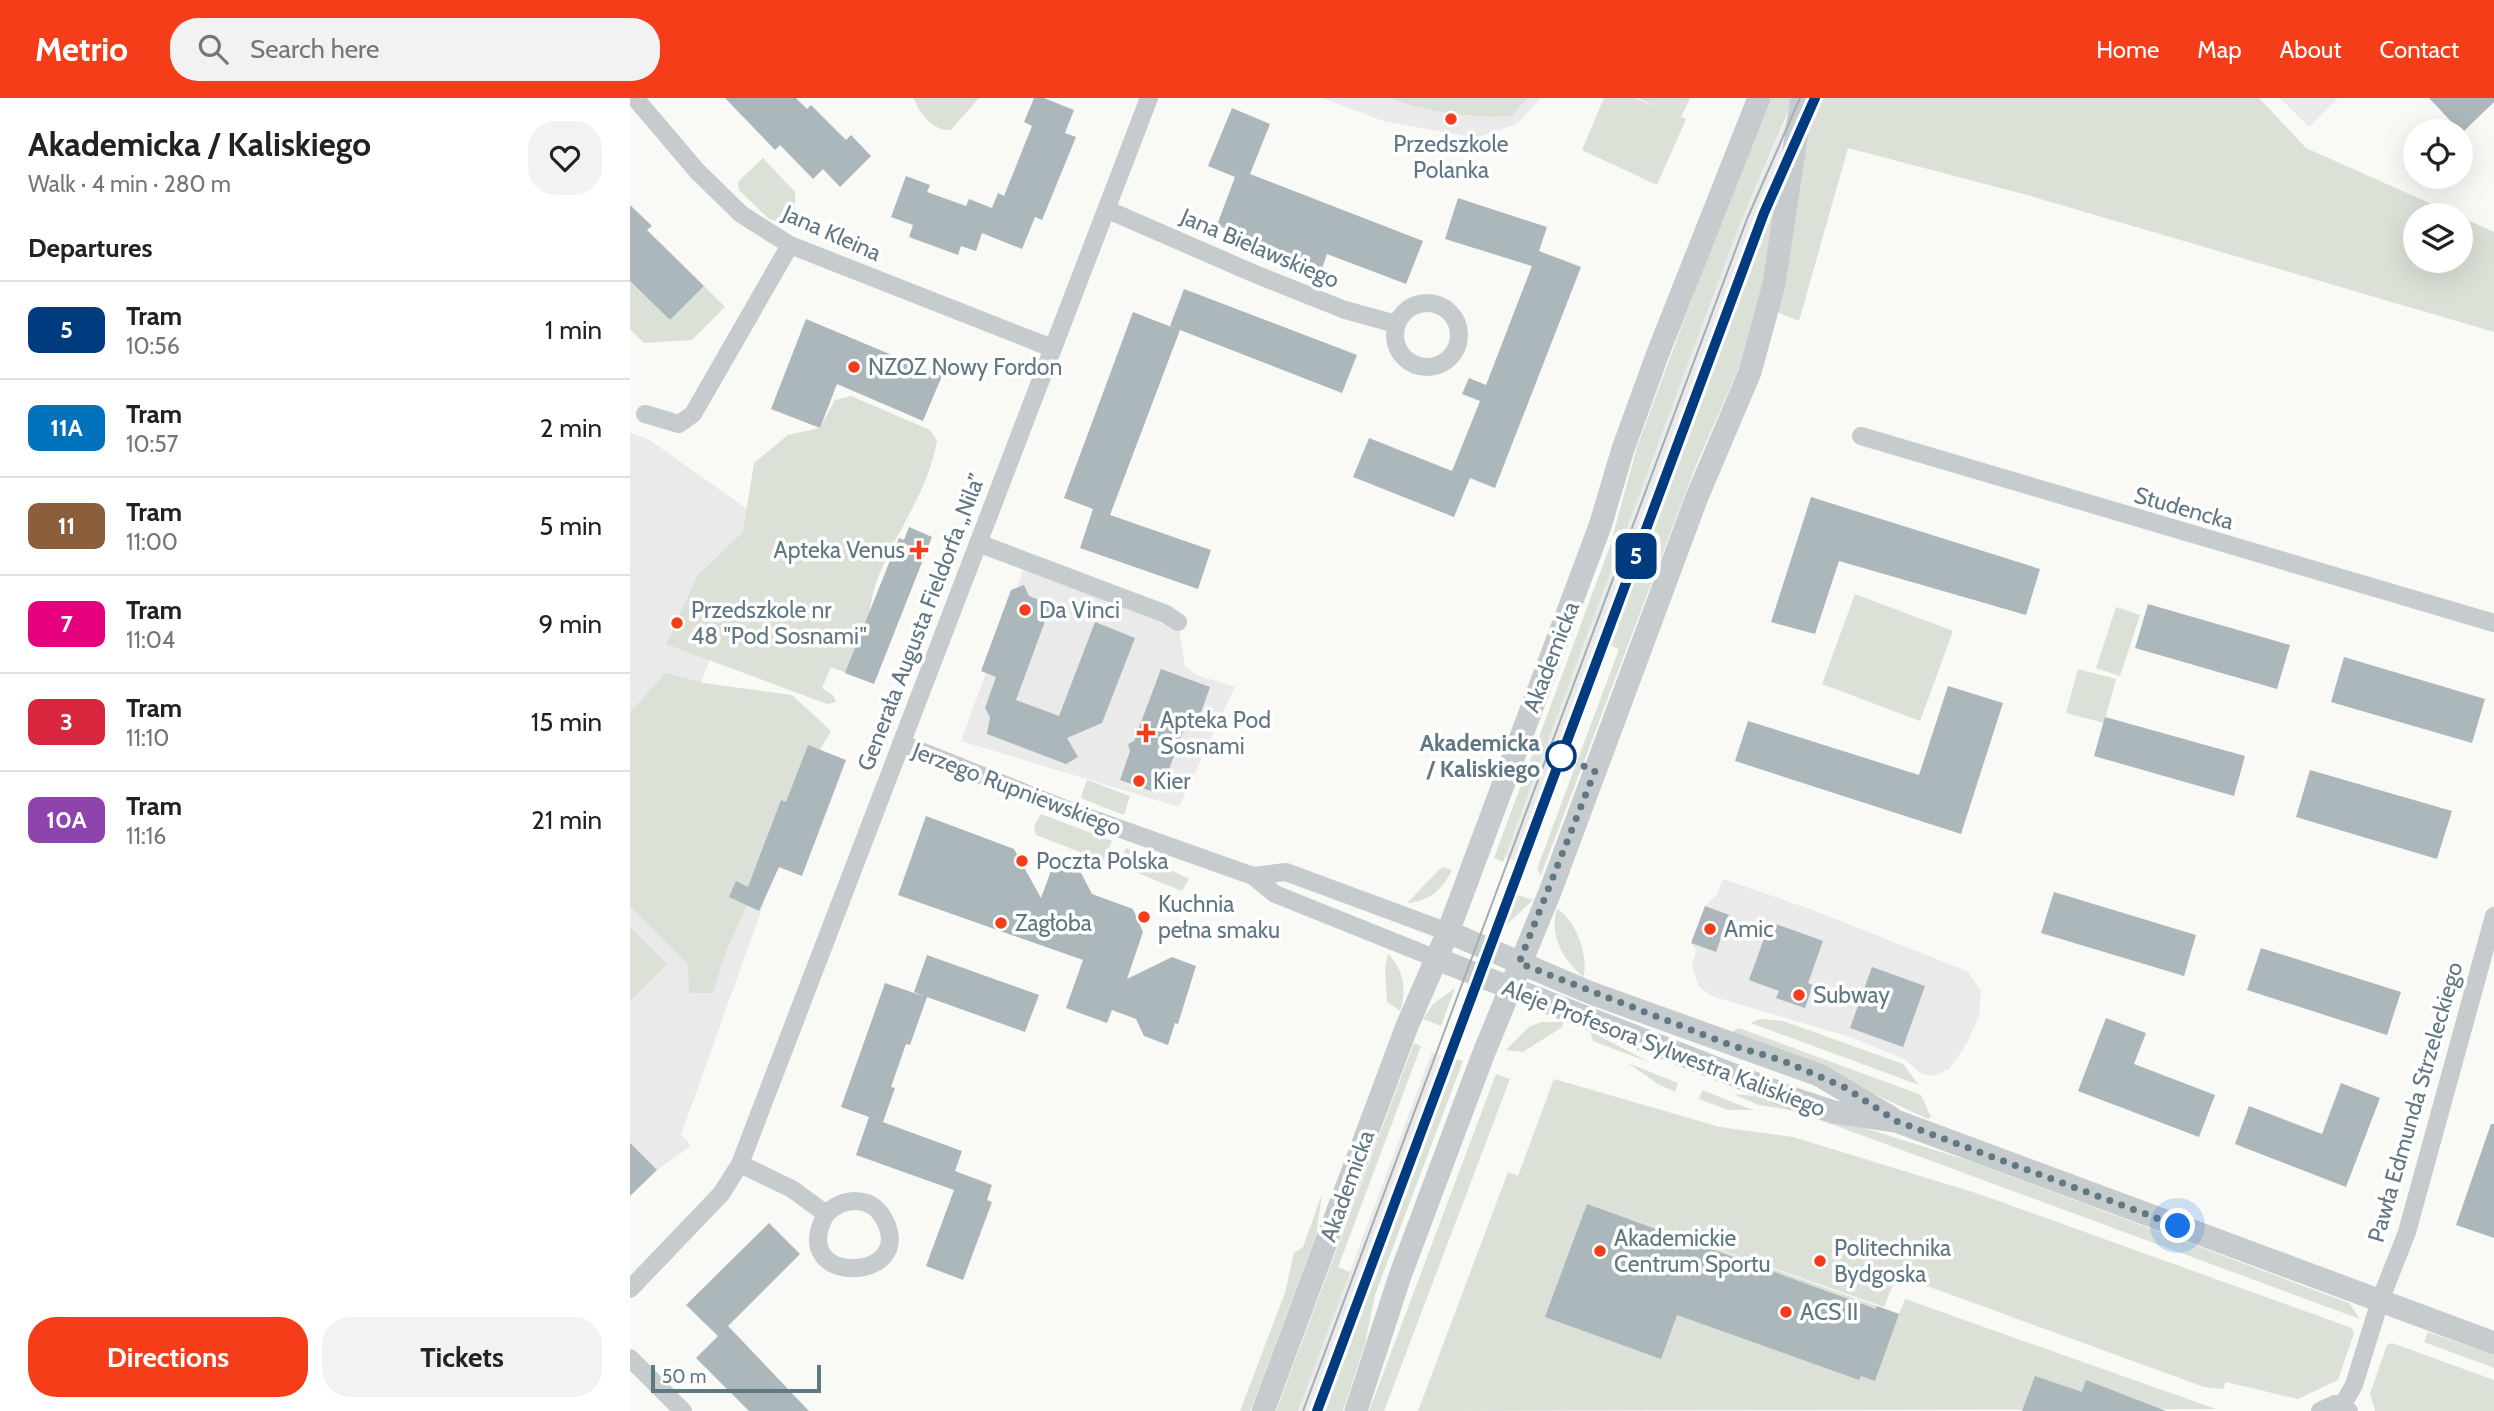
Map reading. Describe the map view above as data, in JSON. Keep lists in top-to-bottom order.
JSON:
{
  "streets": {
    "street": [
      "Jana Kleina",
      "Jana Bielawskiego",
      "Studencka",
      "Generała Augusta Fieldorfa „Nila”",
      "Akademicka",
      "Jerzego Rupniewskiego",
      "Aleje Profesora Sylwestra Kaliskiego",
      "Pawła Edmunda Strzeleckiego"
    ]
  },
  "crossings": [
    ["Jana Kleina", "Generała Augusta Fieldorfa „Nila”"],
    ["Jana Bielawskiego", "Generała Augusta Fieldorfa „Nila”"],
    ["Generała Augusta Fieldorfa „Nila”", "Jerzego Rupniewskiego"],
    ["Akademicka", "Jerzego Rupniewskiego"],
    ["Akademicka", "Aleje Profesora Sylwestra Kaliskiego"],
    ["Jerzego Rupniewskiego", "Aleje Profesora Sylwestra Kaliskiego"],
    ["Aleje Profesora Sylwestra Kaliskiego", "Pawła Edmunda Strzeleckiego"]
  ],
  "places": {
    "other": [
      "Przedszkole Polanka",
      "NZOZ Nowy Fordon",
      "Da Vinci",
      "Przedszkole nr 48 \"Pod Sosnami\"",
      "Akademicka / Kaliskiego",
      "Kier",
      "Poczta Polska",
      "Kuchnia pełna smaku",
      "Zagłoba",
      "Amic",
      "Subway",
      "Akademickie Centrum Sportu",
      "Politechnika Bydgoska",
      "ACS II"
    ],
    "health": ["Apteka Venus", "Apteka Pod Sosnami"]
  },
  "lines": ["tram line 5"],
  "scale_bar": "50 m",
  "page": {
    "header": "Metrio",
    "search": "Search here",
    "nav": [
      "Home",
      "Map",
      "About",
      "Contact"
    ],
    "heading": [
      ["Akademicka / Kaliskiego", "Walk · 4 min · 280 m"],
      "Departures"
    ],
    "on_map": "5",
    "list": [
      {
        "mark": "5",
        "name": "Tram",
        "note": "10:56",
        "value": "1 min"
      },
      {
        "mark": "11A",
        "name": "Tram",
        "note": "10:57",
        "value": "2 min"
      },
      {
        "mark": "11",
        "name": "Tram",
        "note": "11:00",
        "value": "5 min"
      },
      {
        "mark": "7",
        "name": "Tram",
        "note": "11:04",
        "value": "9 min"
      },
      {
        "mark": "3",
        "name": "Tram",
        "note": "11:10",
        "value": "15 min"
      },
      {
        "mark": "10A",
        "name": "Tram",
        "note": "11:16",
        "value": "21 min"
      }
    ],
    "buttons": ["Directions", "Tickets"],
    "scale": "50 m"
  }
}
